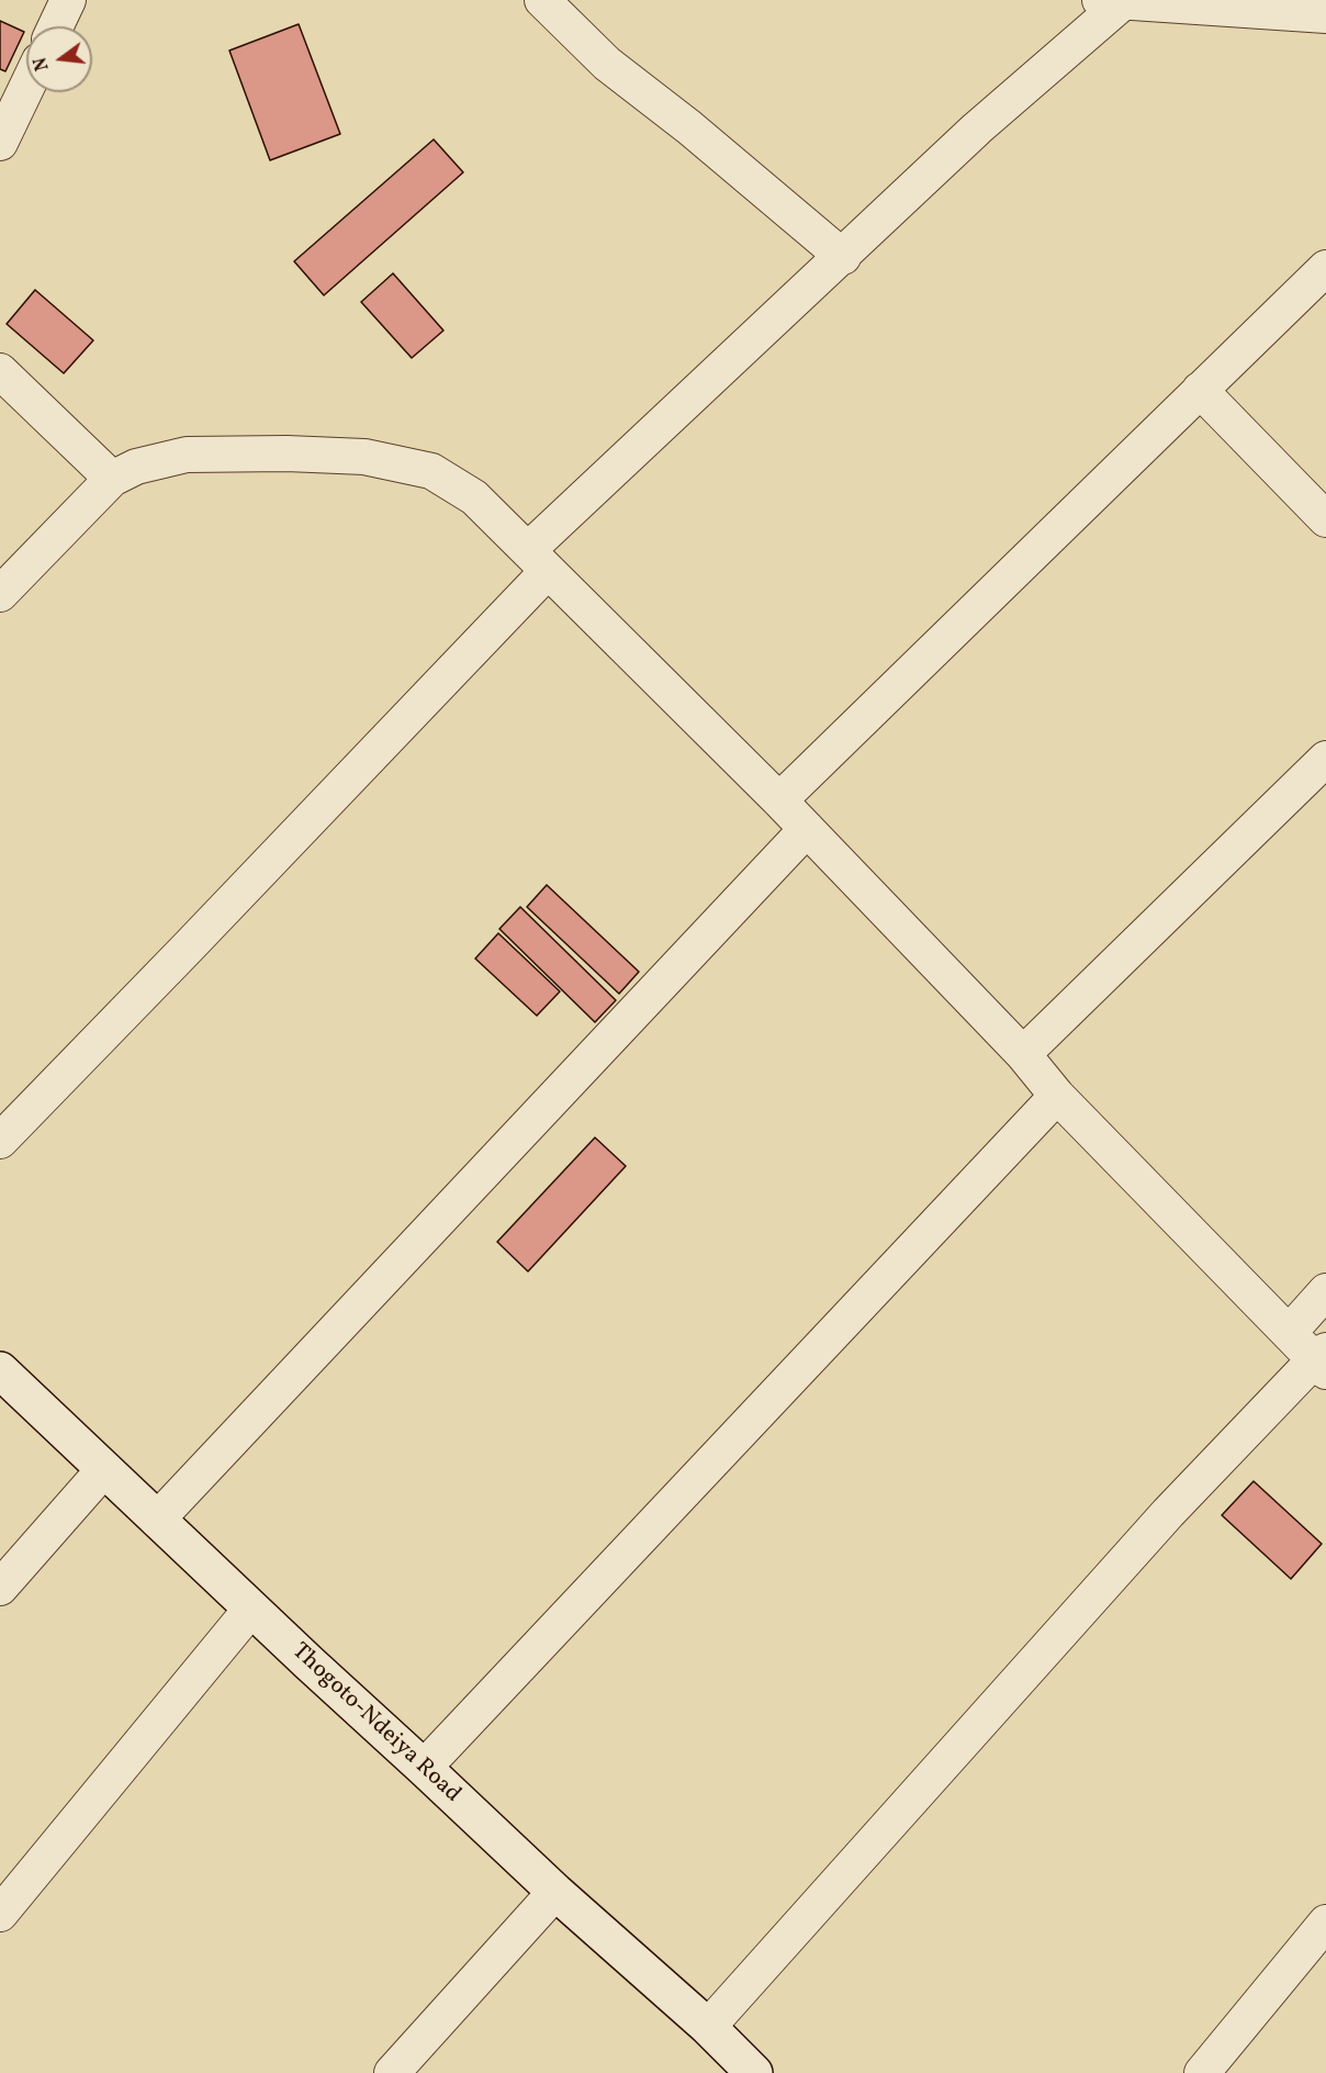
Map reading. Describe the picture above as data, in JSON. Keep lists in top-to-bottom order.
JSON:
{
  "streets": {
    "main road": ["Thogoto-Ndeiya Road"]
  },
  "north": "left"
}
